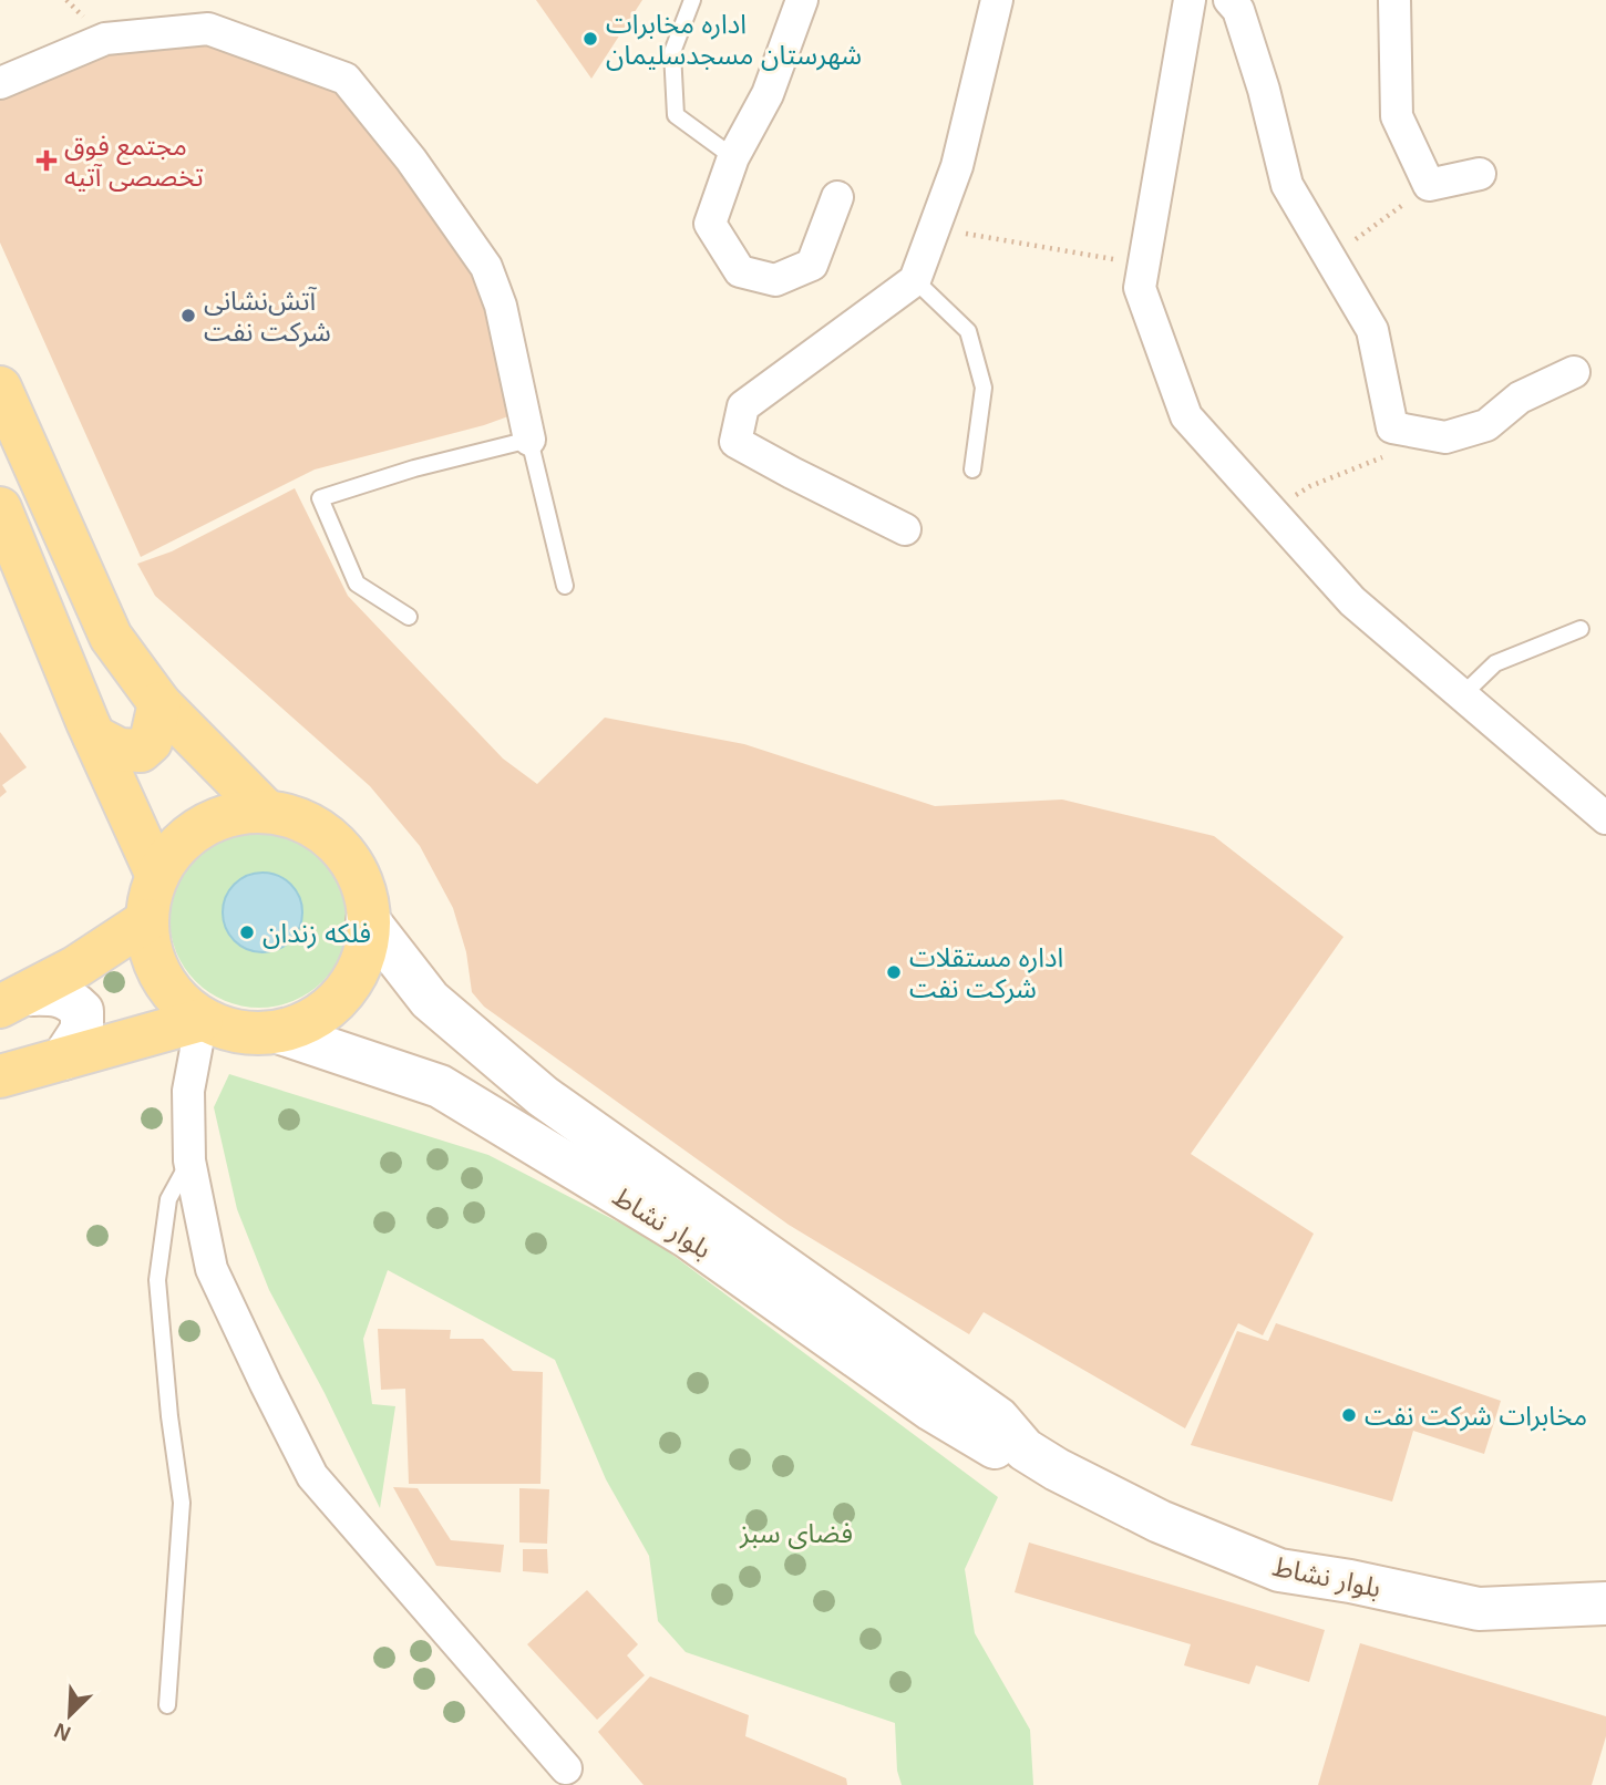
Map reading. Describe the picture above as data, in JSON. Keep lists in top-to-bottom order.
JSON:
{
  "streets": {
    "main road": ["بلوار نشاط"]
  },
  "parks": ["فضای سبز"],
  "places": {
    "other": [
      "اداره مخابرات شهرستان مسجدسلیمان",
      "آتش‌نشانی شرکت نفت",
      "فلکه زندان",
      "اداره مستقلات شرکت نفت",
      "مخابرات شرکت نفت"
    ],
    "health": ["مجتمع فوق تخصصی آتیه"]
  },
  "north": "bottom left"
}
